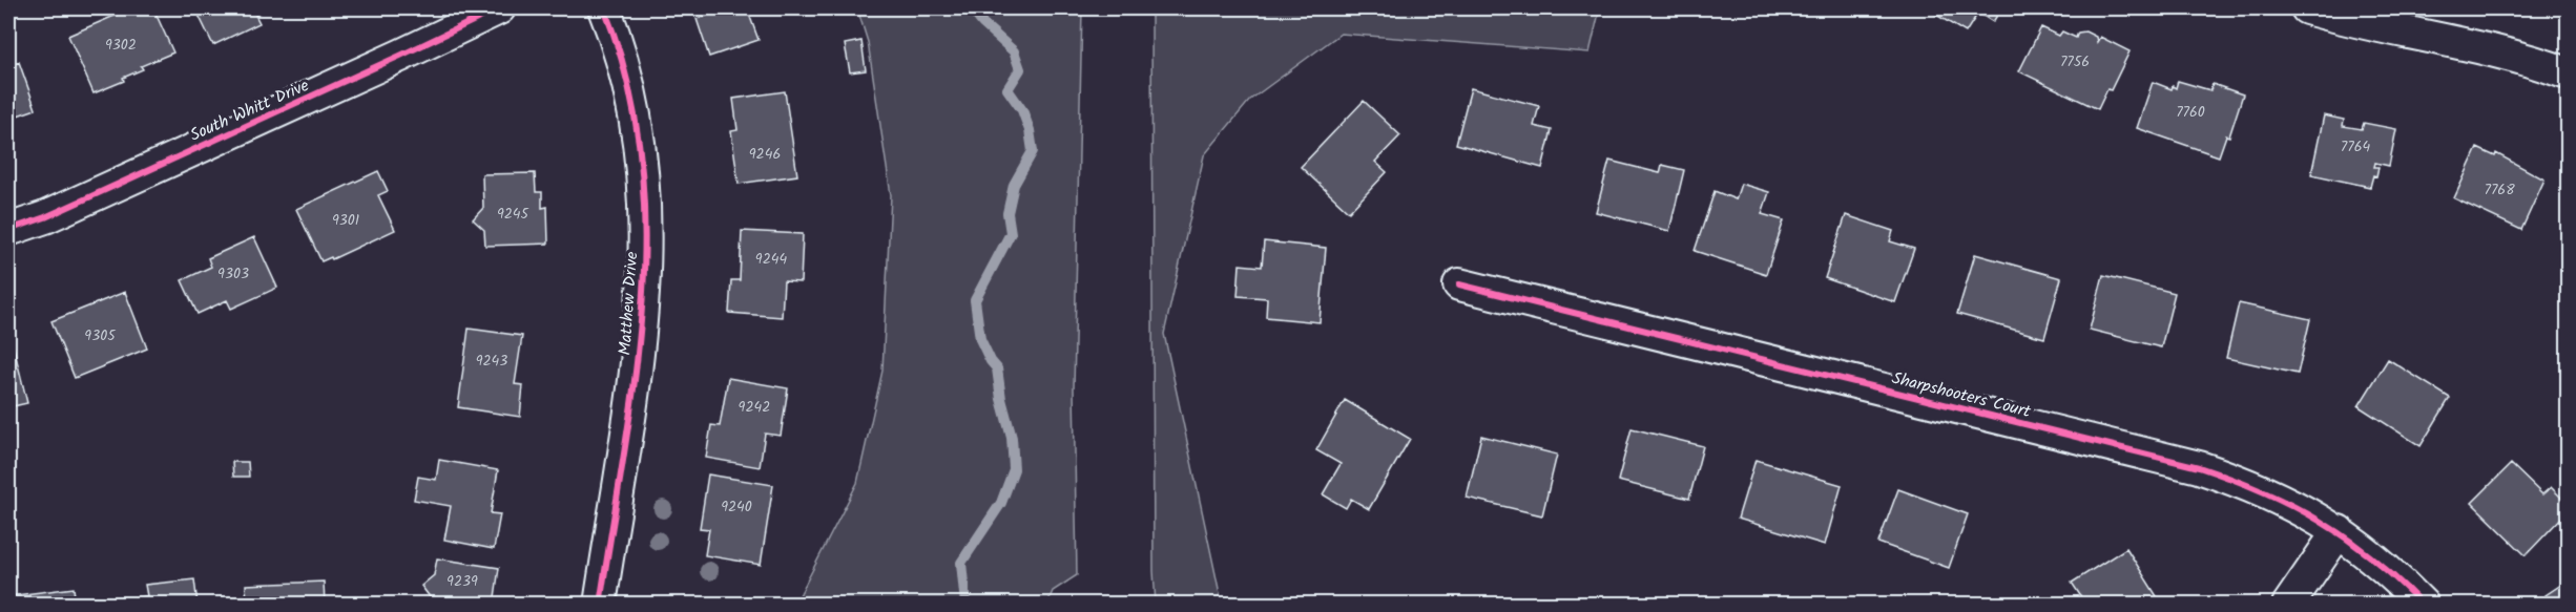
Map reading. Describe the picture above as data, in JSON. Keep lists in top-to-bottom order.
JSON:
{
  "streets": {
    "street": ["South Whitt Drive", "Matthew Drive", "Sharpshooters Court"]
  },
  "house_numbers": [
    "9302",
    "7756",
    "7760",
    "7764",
    "9246",
    "7768",
    "9245",
    "9301",
    "9244",
    "9303",
    "9305",
    "9243",
    "9242",
    "9240",
    "9239"
  ]
}
